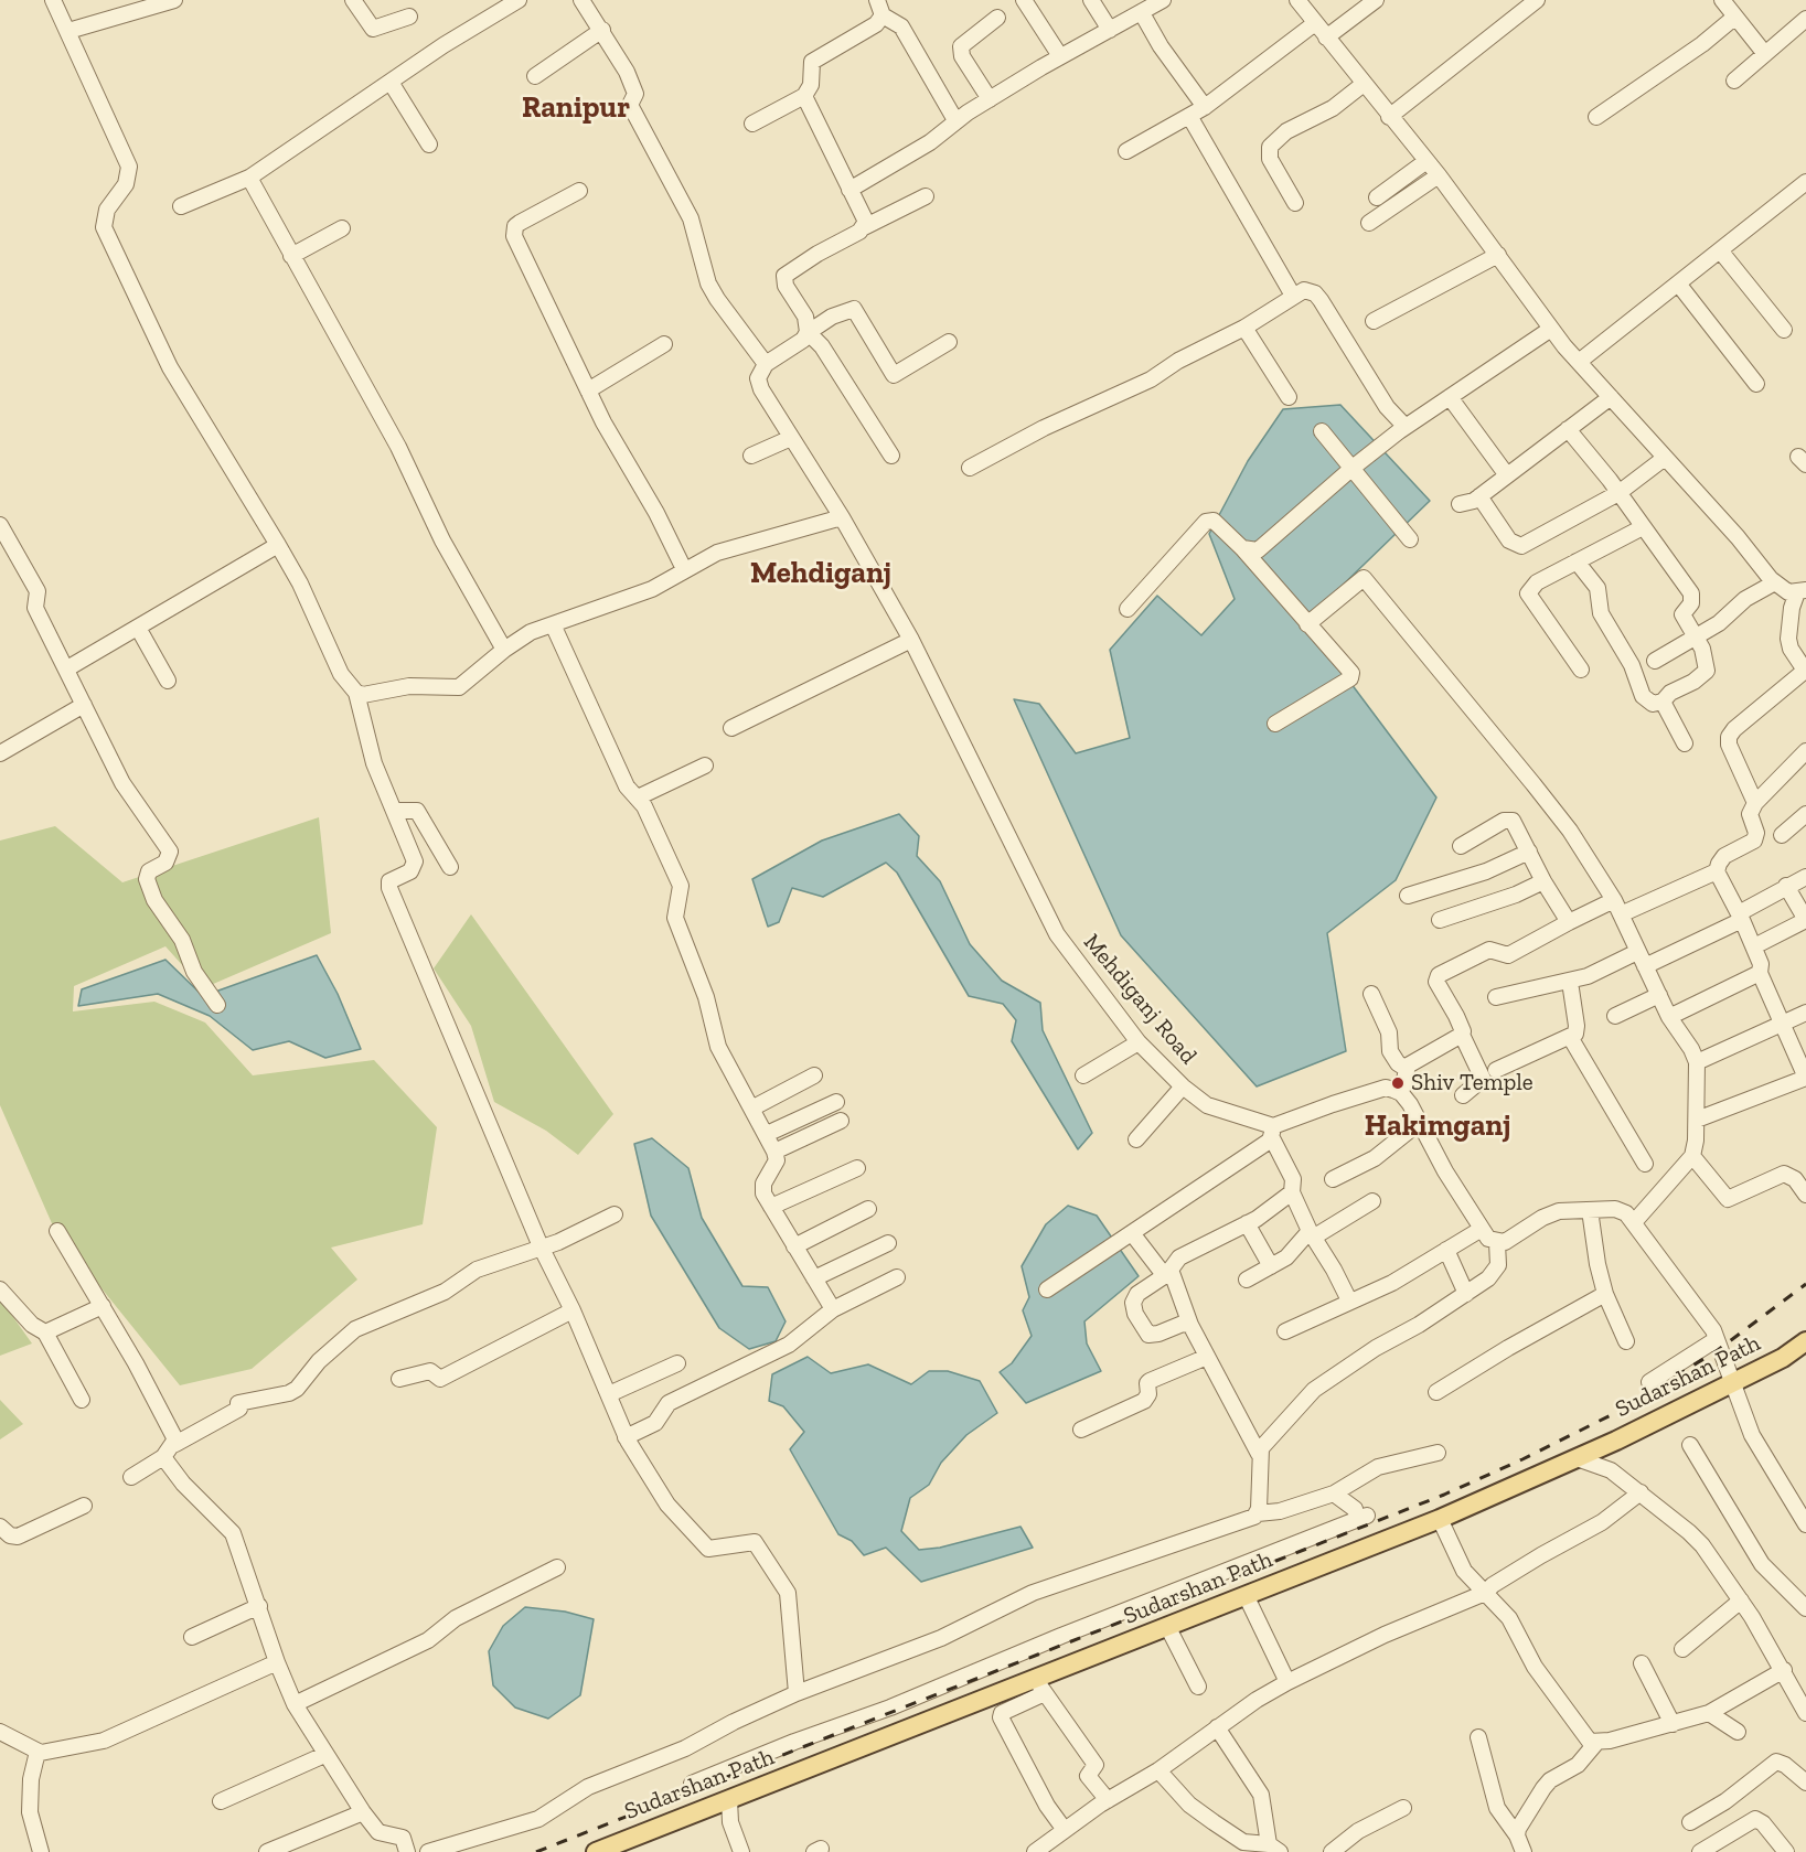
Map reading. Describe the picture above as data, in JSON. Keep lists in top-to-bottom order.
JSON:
{
  "streets": {
    "main road": ["Sudarshan Path"],
    "street": ["Mehdiganj Road"]
  },
  "districts": ["Ranipur", "Mehdiganj", "Hakimganj"],
  "places": ["Shiv Temple"]
}
